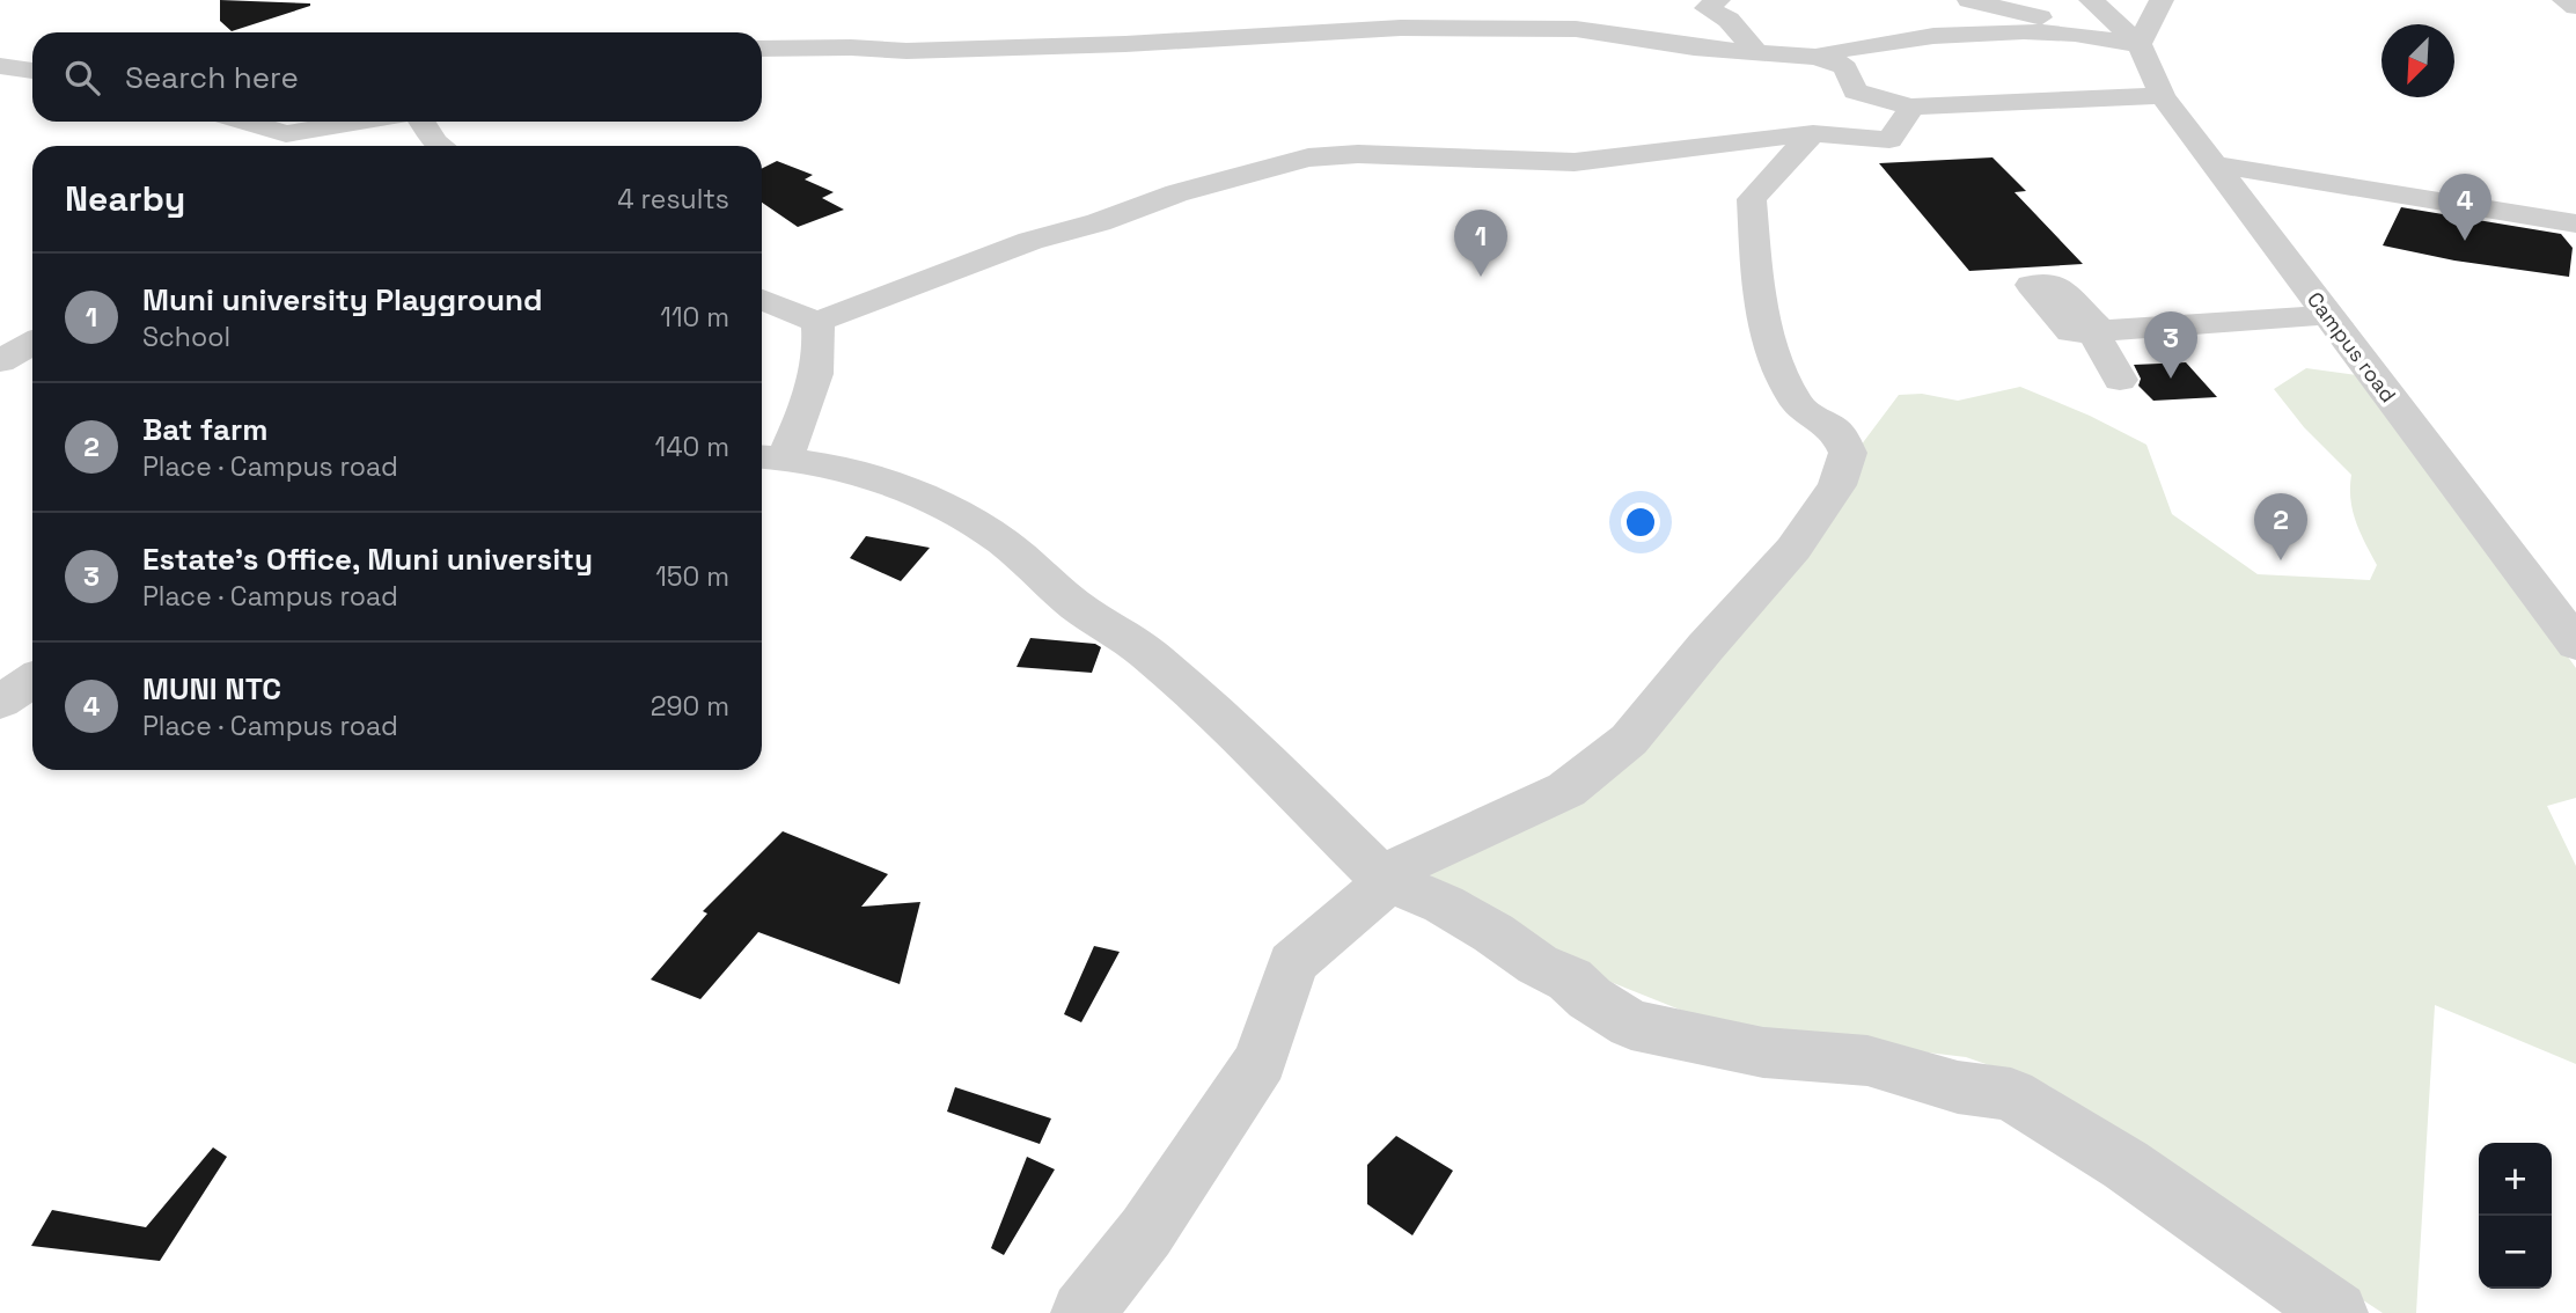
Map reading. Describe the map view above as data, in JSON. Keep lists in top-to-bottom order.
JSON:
{
  "streets": {
    "street": ["Campus road"]
  },
  "north": "bottom left",
  "page": {
    "search": "Search here",
    "heading": ["Nearby", "4 results"],
    "pins": [
      "4",
      "1",
      "3",
      "2"
    ],
    "list": [
      {
        "mark": "1",
        "name": "Muni university Playground",
        "note": "School",
        "value": "110 m"
      },
      {
        "mark": "2",
        "name": "Bat farm",
        "note": "Place · Campus road",
        "value": "140 m"
      },
      {
        "mark": "3",
        "name": "Estate's Office, Muni university",
        "note": "Place · Campus road",
        "value": "150 m"
      },
      {
        "mark": "4",
        "name": "MUNI NTC",
        "note": "Place · Campus road",
        "value": "290 m"
      }
    ],
    "map_buttons": ["+", "−"]
  }
}
